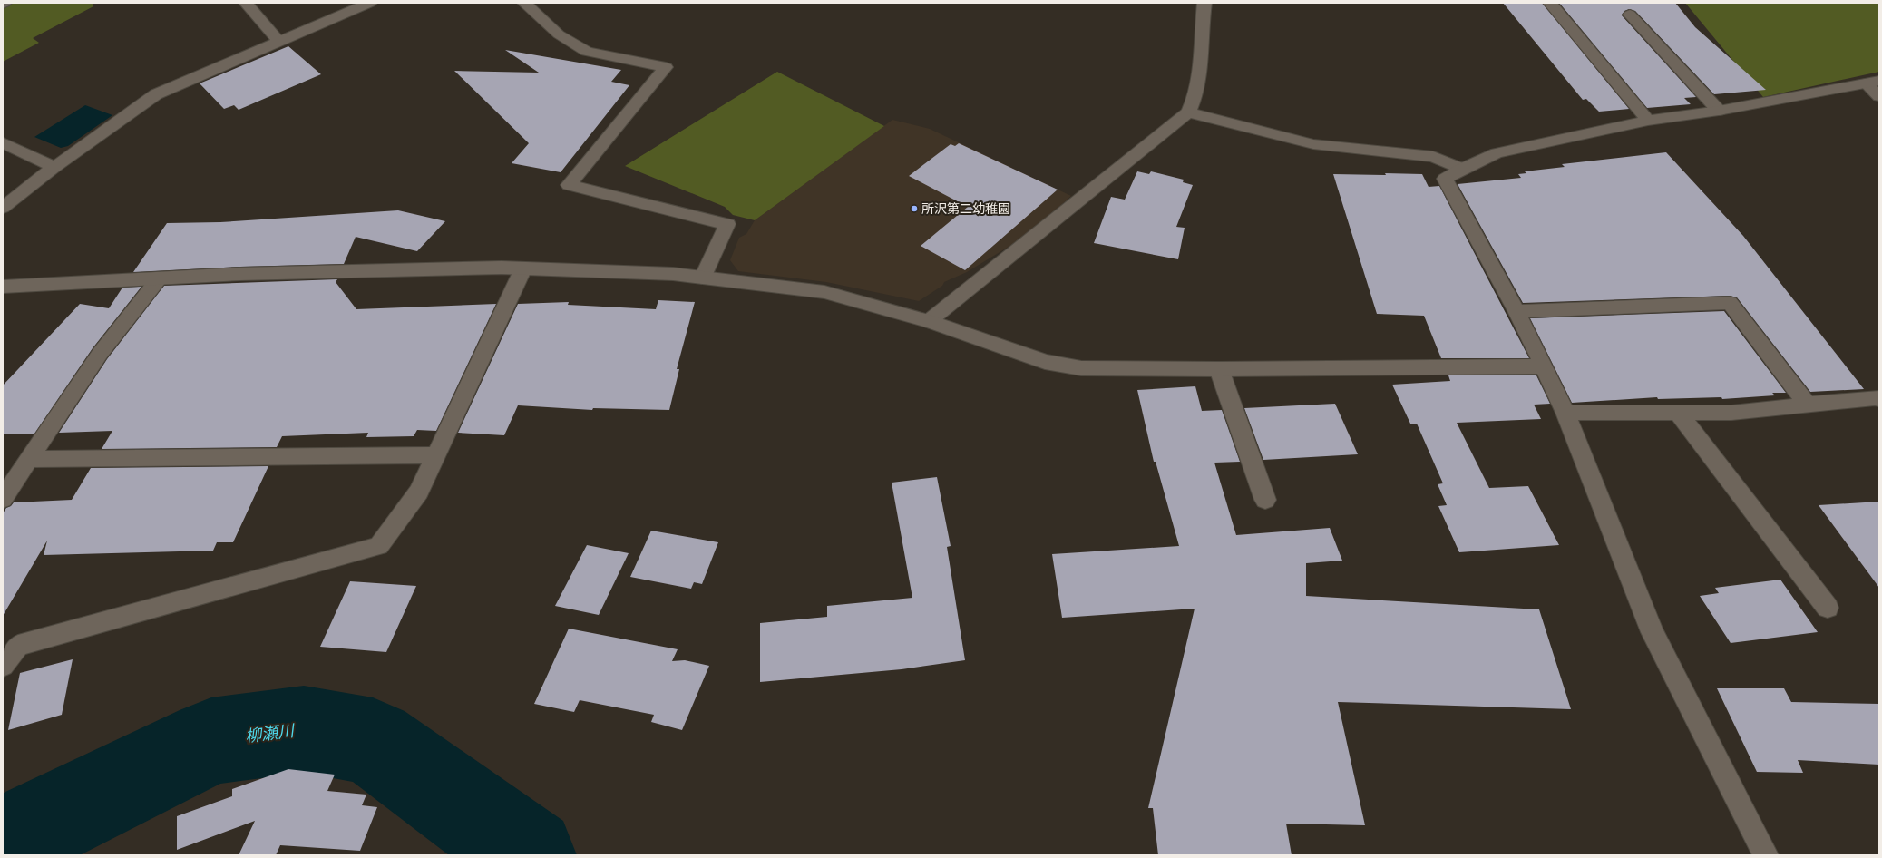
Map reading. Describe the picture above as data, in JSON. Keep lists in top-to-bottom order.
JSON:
{
  "water": ["柳瀬川"],
  "places": ["所沢第二幼稚園"]
}
